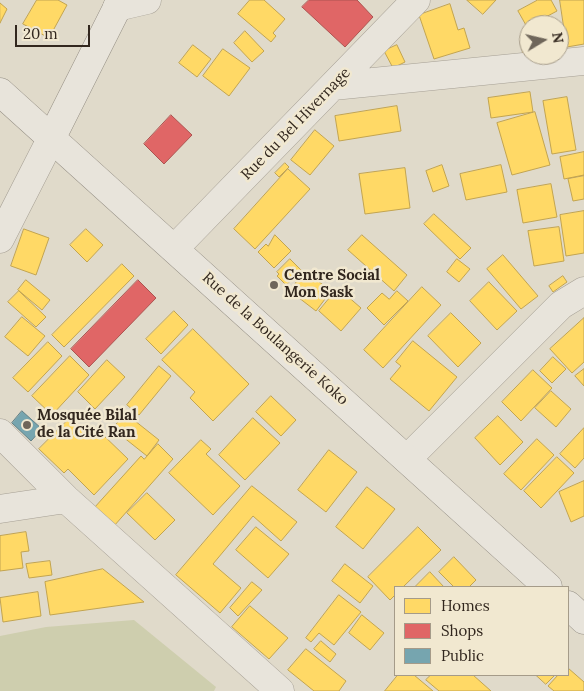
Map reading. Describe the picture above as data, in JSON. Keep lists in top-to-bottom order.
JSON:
{
  "streets": {
    "street": ["Rue du Bel Hivernage", "Rue de la Boulangerie Koko"]
  },
  "crossings": [
    ["Rue du Bel Hivernage", "Rue de la Boulangerie Koko"]
  ],
  "places": ["Centre Social Mon Sask", "Mosquée Bilal de la Cité Ran"],
  "legend": ["Homes", "Shops", "Public"],
  "scale_bar": "20 m",
  "north": "right"
}
